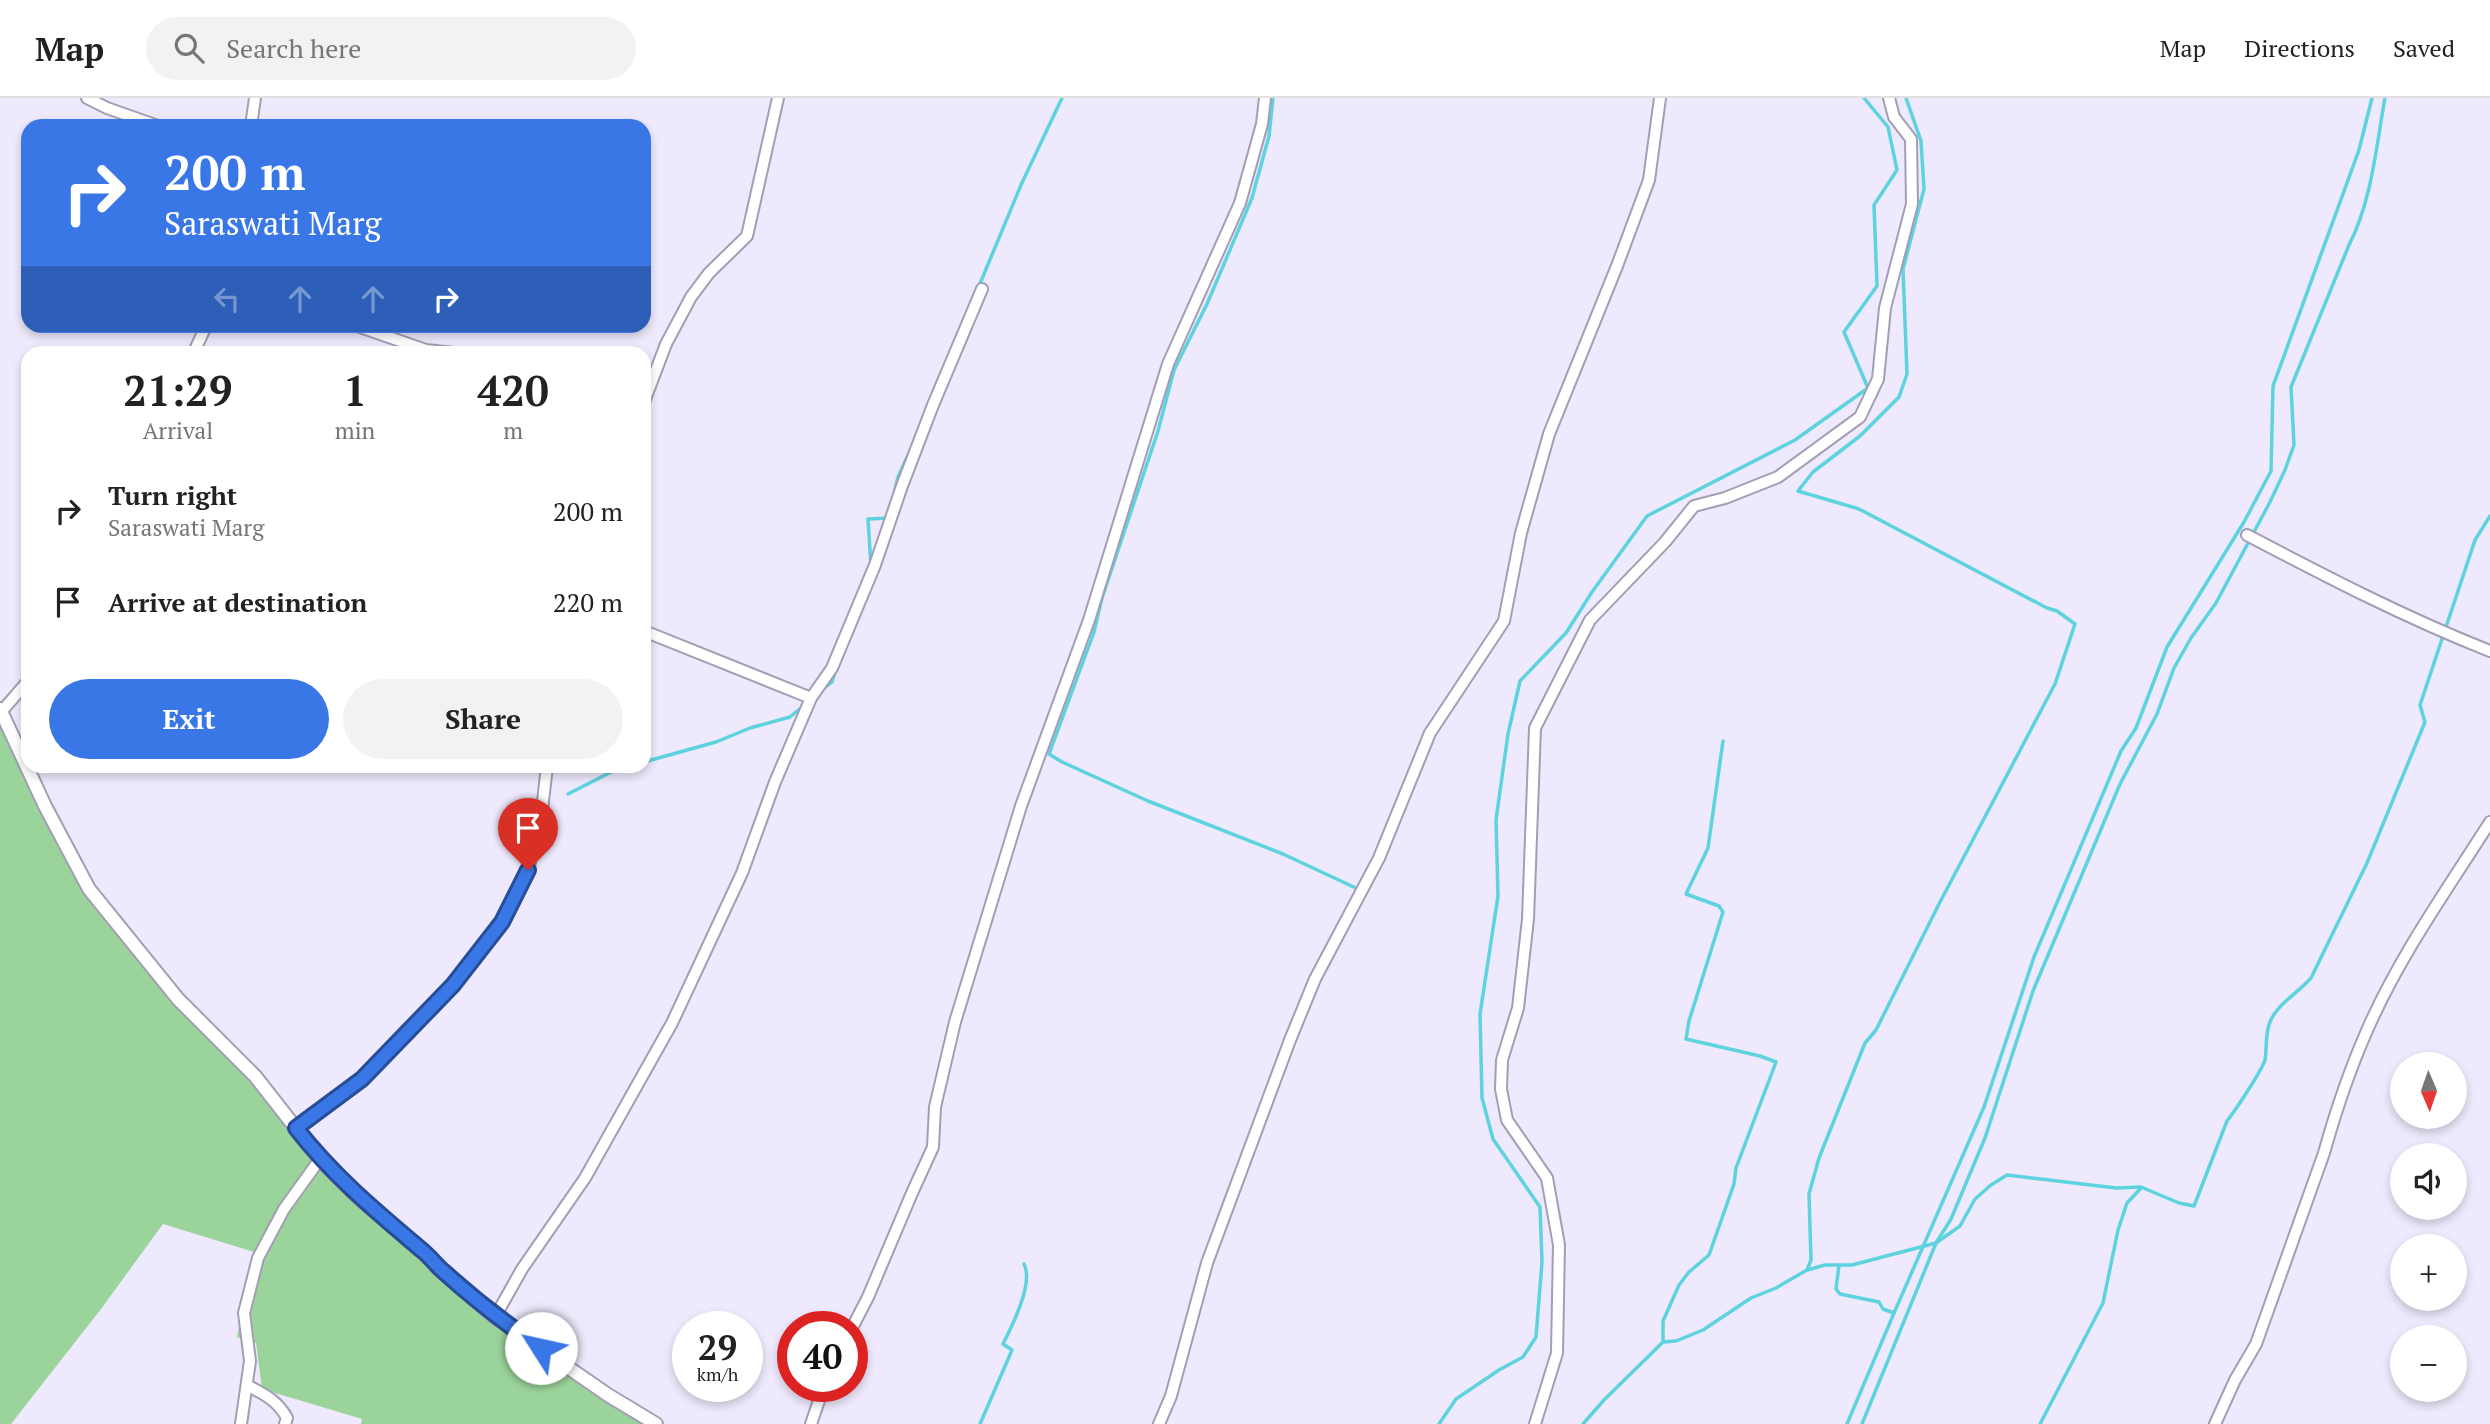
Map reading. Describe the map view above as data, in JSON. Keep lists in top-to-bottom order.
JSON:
{
  "north": "bottom",
  "page": {
    "header": "Map",
    "search": "Search here",
    "nav": ["Map", "Directions", "Saved"],
    "turn": ["200 m", "Saraswati Marg"],
    "eta": [
      "21:29",
      "Arrival",
      "1",
      "min",
      "420",
      "m"
    ],
    "list": [
      {
        "name": "Turn right",
        "note": "Saraswati Marg",
        "value": "200 m"
      },
      {
        "name": "Arrive at destination",
        "value": "220 m"
      }
    ],
    "buttons": ["Exit", "Share"],
    "map_buttons": ["+", "−"],
    "speed": "29 km/h",
    "limit": "40"
  }
}
